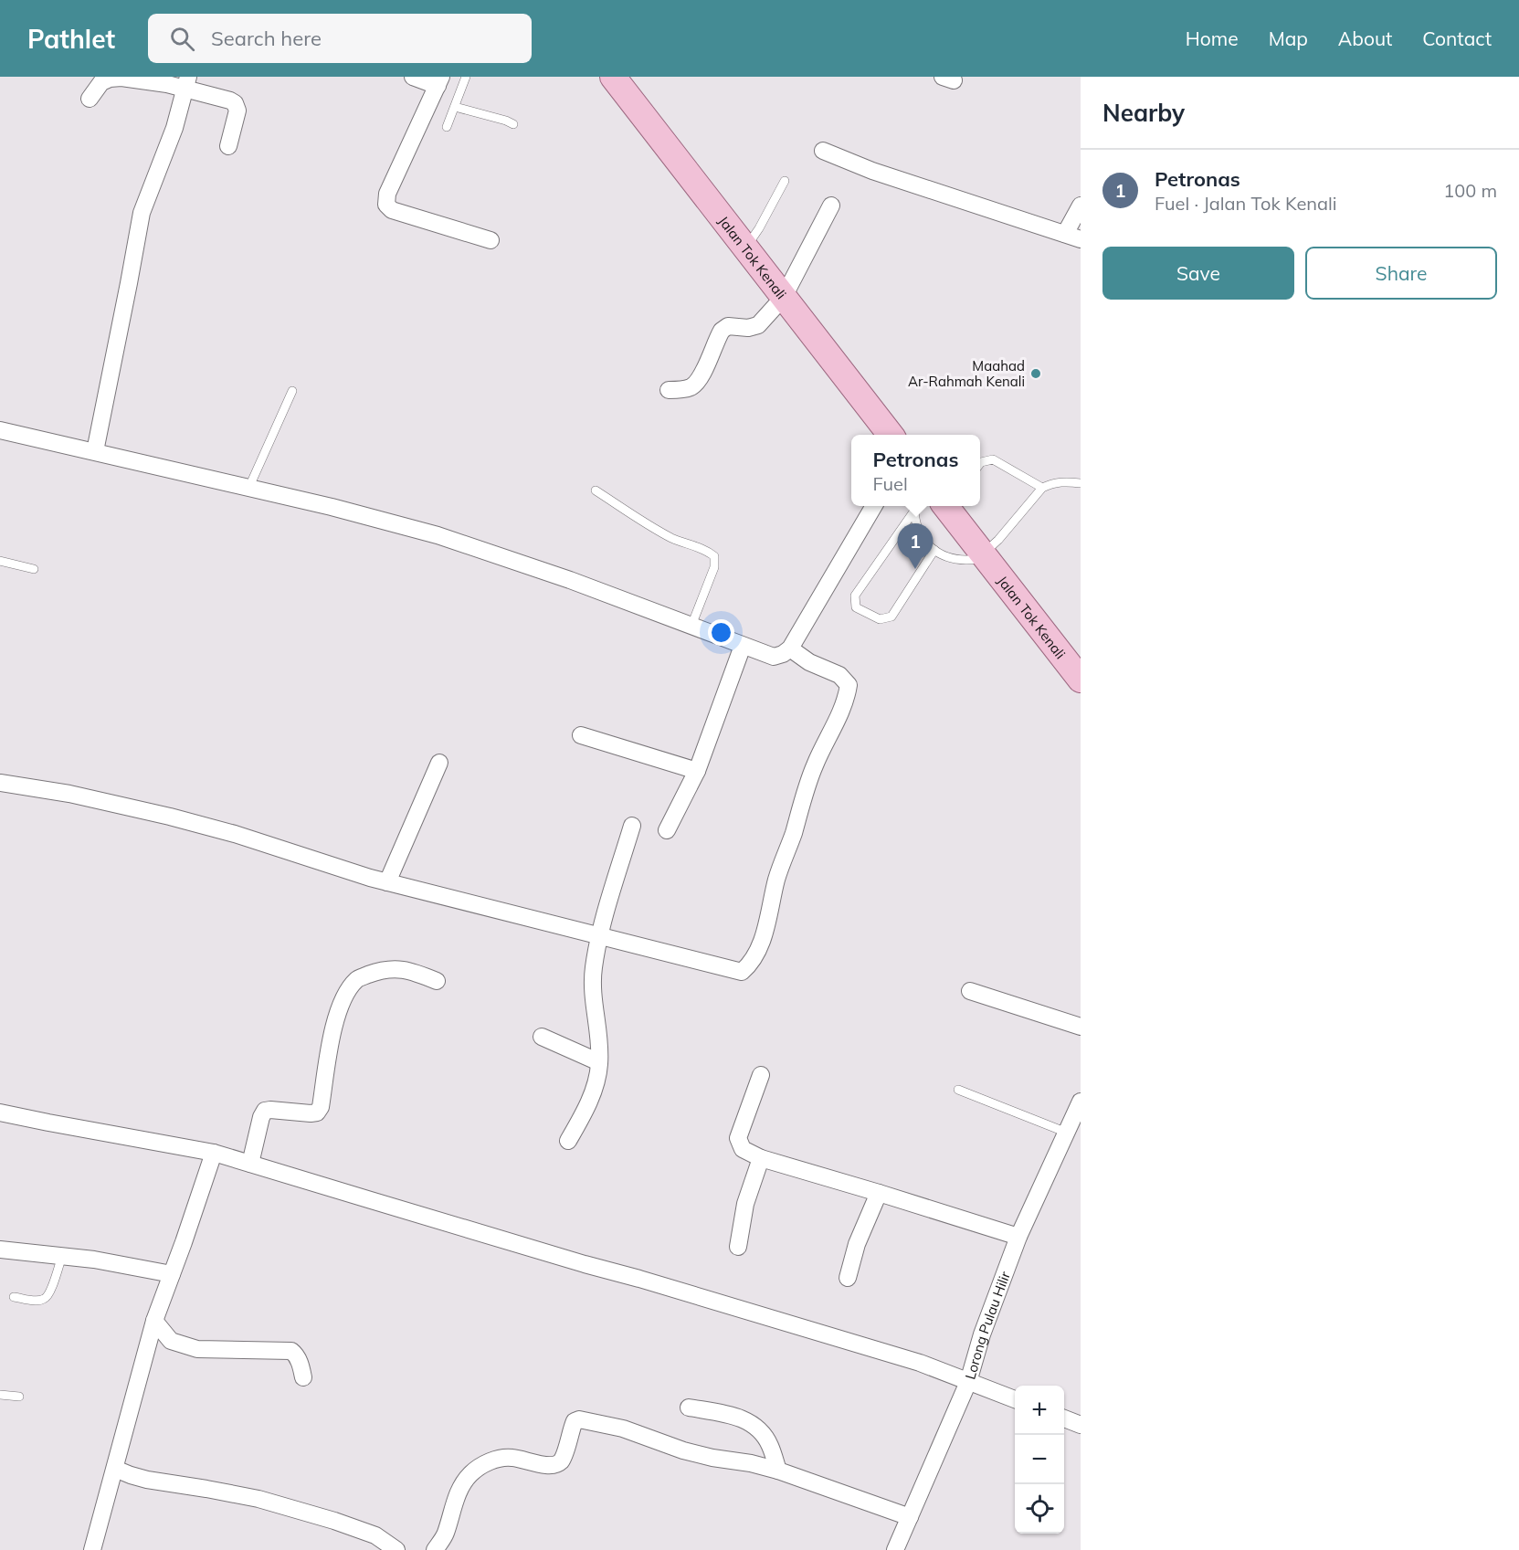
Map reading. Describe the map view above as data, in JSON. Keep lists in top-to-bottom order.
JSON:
{
  "streets": {
    "main road": ["Jalan Tok Kenali"],
    "street": ["Lorong Pulau Hilir"]
  },
  "places": ["Maahad Ar-Rahmah Kenali"],
  "page": {
    "header": "Pathlet",
    "search": "Search here",
    "nav": [
      "Home",
      "Map",
      "About",
      "Contact"
    ],
    "heading": "Nearby",
    "list": [
      {
        "mark": "1",
        "name": "Petronas",
        "note": "Fuel · Jalan Tok Kenali",
        "value": "100 m"
      }
    ],
    "buttons": ["Save", "Share"],
    "popup": ["Petronas", "Fuel"],
    "pins": "1",
    "map_buttons": ["+", "−"]
  }
}
